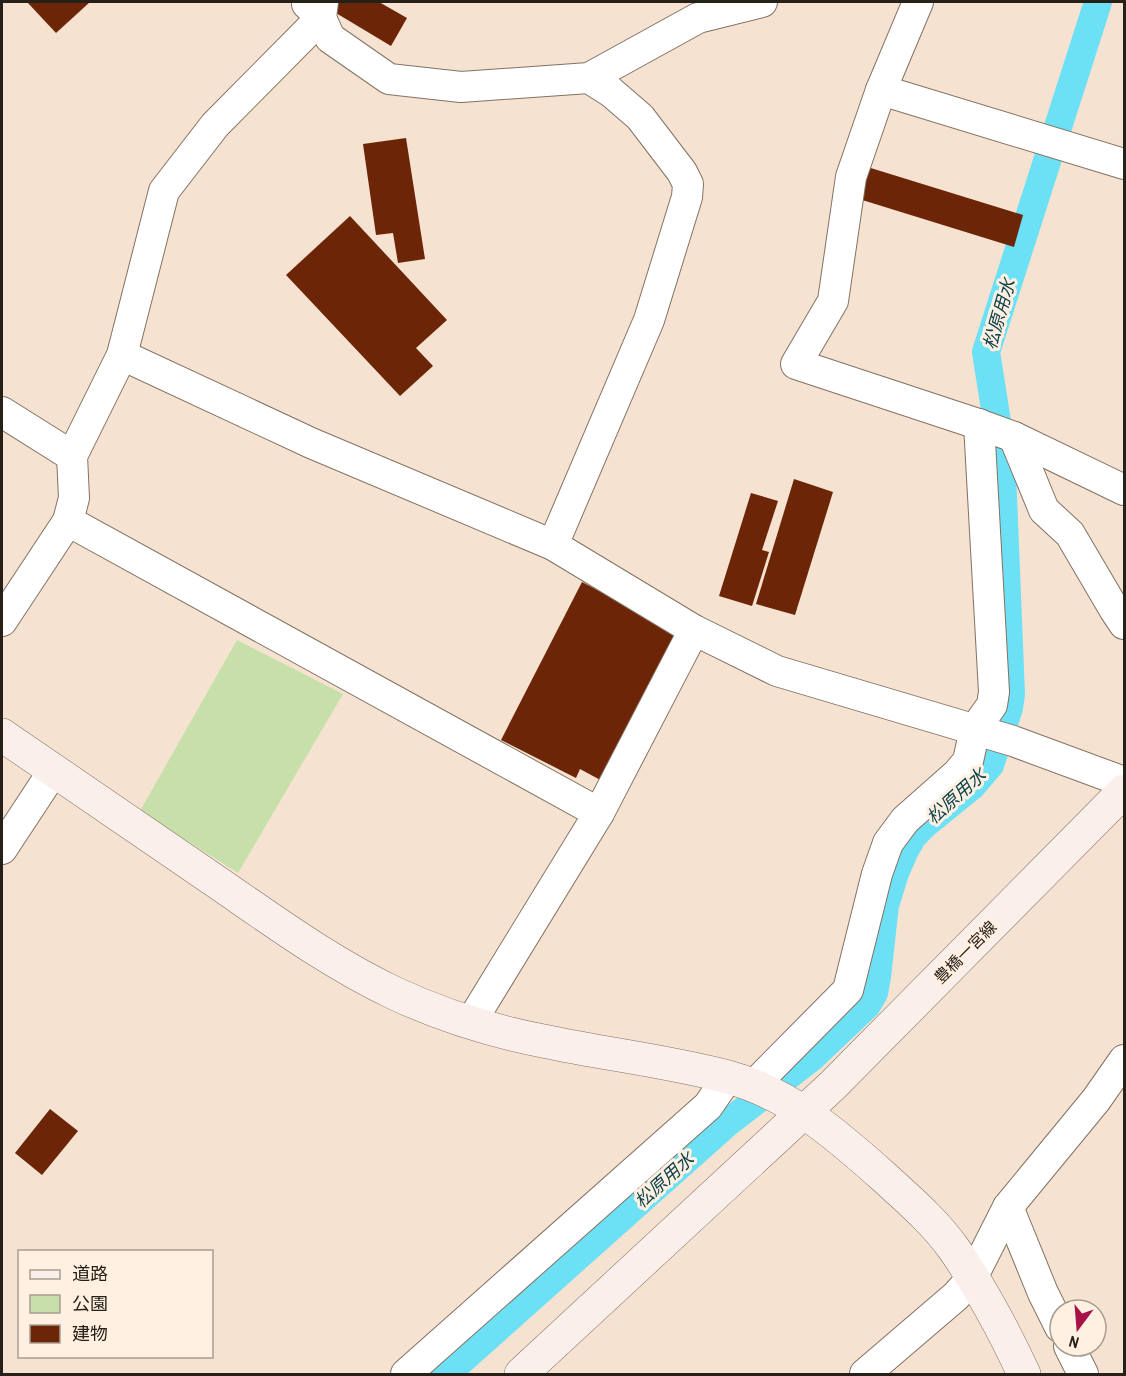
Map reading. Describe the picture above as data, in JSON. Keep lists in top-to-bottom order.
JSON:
{
  "streets": {
    "main road": ["豊橋一宮線"]
  },
  "water": ["松原用水"],
  "legend": ["道路", "公園", "建物"],
  "north": "bottom"
}
